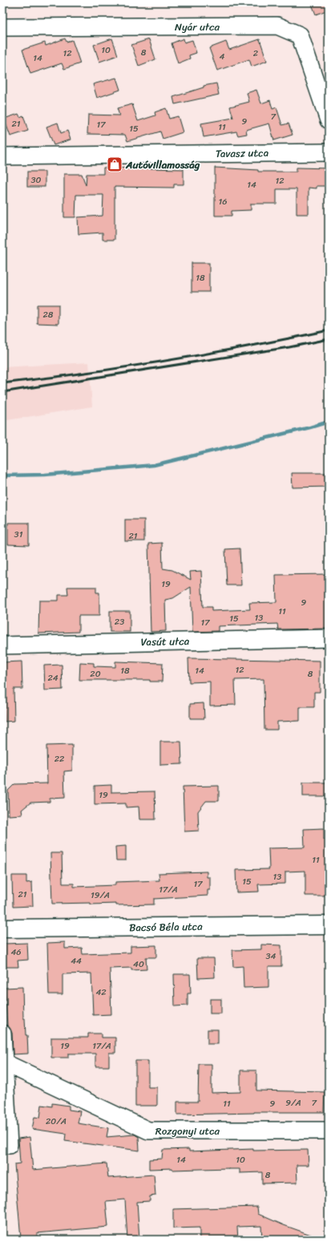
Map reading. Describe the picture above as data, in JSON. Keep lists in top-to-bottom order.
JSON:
{
  "streets": {
    "main road": ["Bacsó Béla utca"],
    "street": [
      "Nyár utca",
      "Tavasz utca",
      "Vasút utca",
      "Rozgonyi utca"
    ]
  },
  "places": {
    "shop": ["Autóvillamosság"]
  },
  "house_numbers": [
    "10",
    "8",
    "12",
    "2",
    "4",
    "14",
    "7",
    "9",
    "21",
    "17",
    "11",
    "15",
    "30",
    "12",
    "14",
    "16",
    "18",
    "28",
    "31",
    "21",
    "19",
    "9",
    "11",
    "13",
    "15",
    "23",
    "17",
    "12",
    "18",
    "14",
    "20",
    "8",
    "24",
    "22",
    "19",
    "11",
    "13",
    "15",
    "17",
    "17/A",
    "21",
    "19/A",
    "46",
    "34",
    "44",
    "40",
    "42",
    "19",
    "17/A",
    "9/A",
    "7",
    "11",
    "9",
    "20/A",
    "14",
    "10",
    "8"
  ]
}
